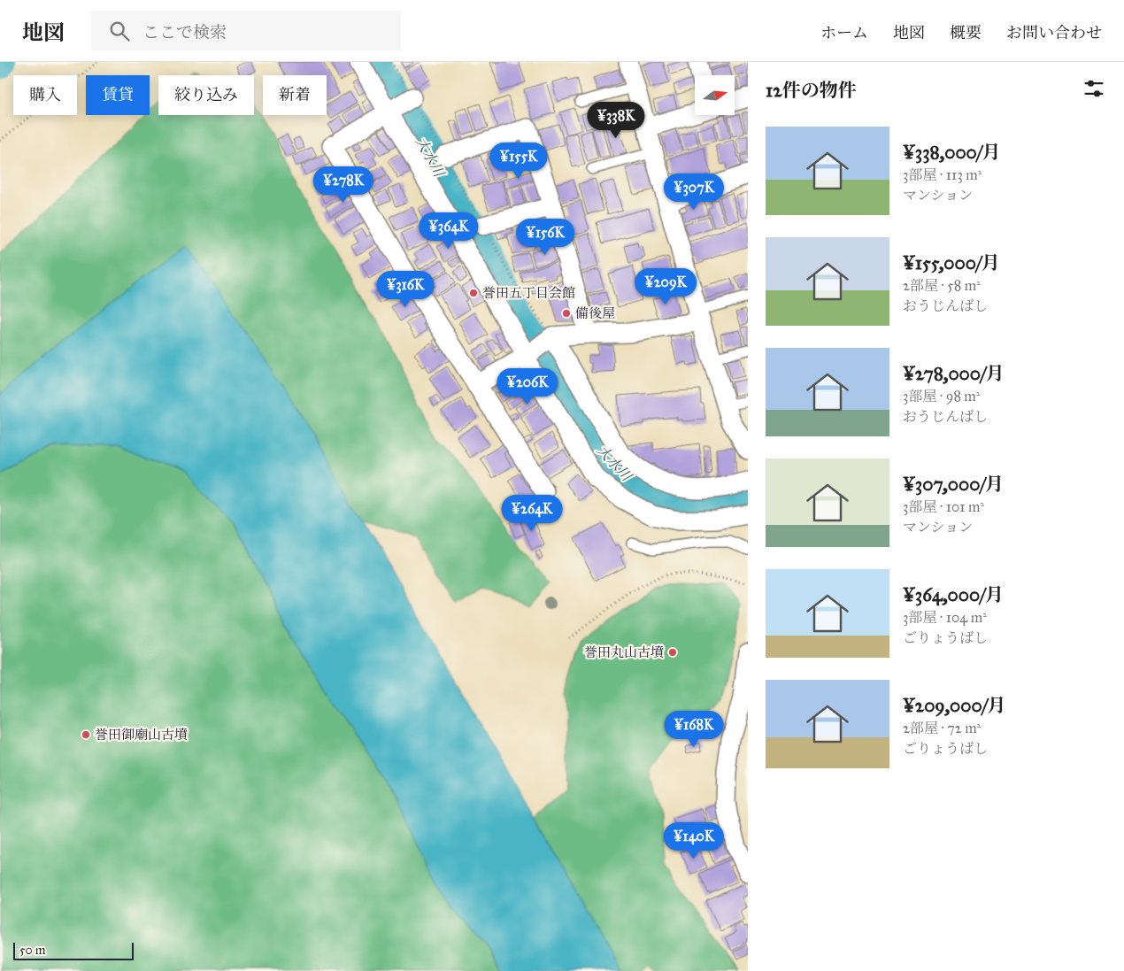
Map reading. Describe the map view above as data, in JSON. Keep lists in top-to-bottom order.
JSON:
{
  "water": ["大水川"],
  "places": [
    "誉田五丁目会館",
    "備後屋",
    "誉田丸山古墳",
    "誉田御廟山古墳"
  ],
  "scale_bar": "50 m",
  "north": "right",
  "page": {
    "header": "地図",
    "search": "ここで検索",
    "nav": [
      "ホーム",
      "地図",
      "概要",
      "お問い合わせ"
    ],
    "heading": "12件の物件",
    "chip": [
      "購入",
      "賃貸",
      "絞り込み",
      "新着"
    ],
    "price": [
      "¥338K",
      "¥155K",
      "¥278K",
      "¥307K",
      "¥364K",
      "¥156K",
      "¥209K",
      "¥316K",
      "¥206K",
      "¥264K",
      "¥168K",
      "¥140K"
    ],
    "list": [
      {
        "name": "¥338,000/月",
        "note": "3部屋 · 113 m² · マンション"
      },
      {
        "name": "¥155,000/月",
        "note": "2部屋 · 58 m² · おうじんばし"
      },
      {
        "name": "¥278,000/月",
        "note": "3部屋 · 98 m² · おうじんばし"
      },
      {
        "name": "¥307,000/月",
        "note": "3部屋 · 101 m² · マンション"
      },
      {
        "name": "¥364,000/月",
        "note": "3部屋 · 104 m² · ごりょうばし"
      },
      {
        "name": "¥209,000/月",
        "note": "2部屋 · 72 m² · ごりょうばし"
      }
    ],
    "scale": "50 m"
  }
}
